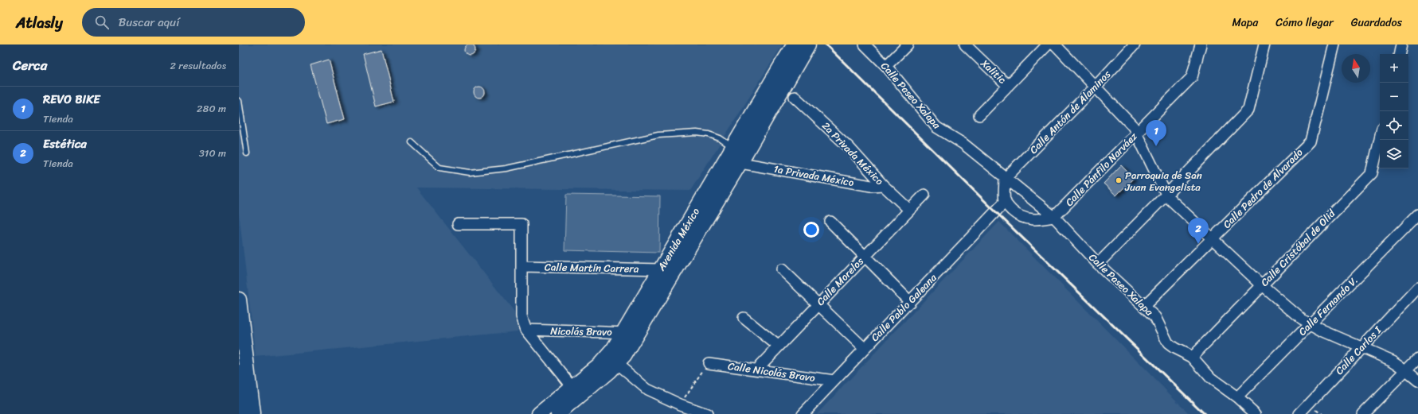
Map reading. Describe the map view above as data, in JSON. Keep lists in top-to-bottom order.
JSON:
{
  "streets": {
    "main road": ["Avenida México"],
    "street": [
      "Xalitic",
      "Calle Paseo Xalapa",
      "Calle Antón de Alaminos",
      "2a Privada México",
      "Calle Pánfilo Narváez",
      "1a Privada México",
      "Calle Pedro de Alvarado",
      "Calle Cristóbal de Olid",
      "Calle Martín Carrera",
      "Calle Morelos",
      "Calle Fernando V.",
      "Calle Pablo Galeana",
      "Nicolás Bravo",
      "Calle Carlos I",
      "Calle Nicolás Bravo"
    ]
  },
  "crossings": [
    ["Calle Paseo Xalapa", "Calle Antón de Alaminos"],
    ["Calle Paseo Xalapa", "Calle Pánfilo Narváez"],
    ["Calle Paseo Xalapa", "Calle Pedro de Alvarado"],
    ["Calle Paseo Xalapa", "Calle Cristóbal de Olid"],
    ["Calle Paseo Xalapa", "Calle Fernando V."],
    ["2a Privada México", "1a Privada México"],
    ["2a Privada México", "Calle Morelos"],
    ["1a Privada México", "Avenida México"],
    ["Avenida México", "Calle Martín Carrera"],
    ["Avenida México", "Nicolás Bravo"],
    ["Calle Morelos", "Calle Nicolás Bravo"],
    ["Calle Pablo Galeana", "Calle Nicolás Bravo"]
  ],
  "places": ["Parroquia de San Juan Evangelista"],
  "north": "top",
  "page": {
    "header": "Atlasly",
    "search": "Buscar aquí",
    "nav": ["Mapa", "Cómo llegar", "Guardados"],
    "heading": ["Cerca", "2 resultados"],
    "map_buttons": ["+", "−"],
    "list": [
      {
        "mark": "1",
        "name": "REVO BIKE",
        "note": "Tienda",
        "value": "280 m"
      },
      {
        "mark": "2",
        "name": "Estética",
        "note": "Tienda",
        "value": "310 m"
      }
    ],
    "pins": ["1", "2"]
  }
}
